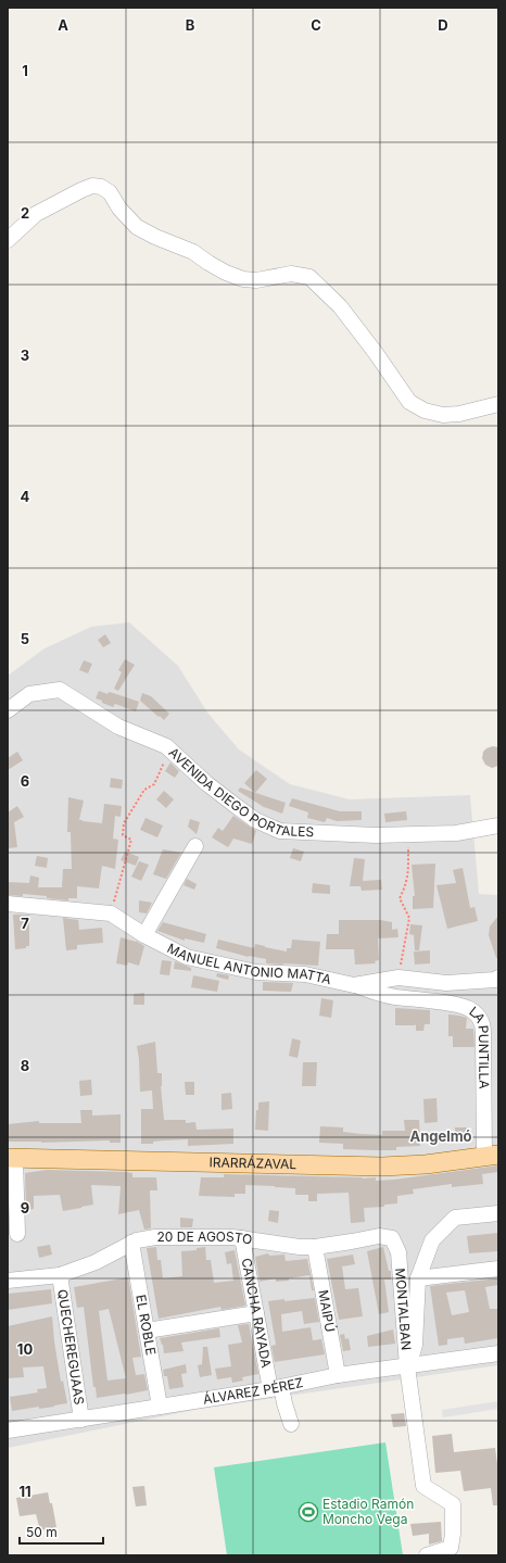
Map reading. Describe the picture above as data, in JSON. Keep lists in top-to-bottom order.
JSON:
{
  "streets": {
    "main road": ["IRARRÁZAVAL"],
    "street": [
      "AVENIDA DIEGO PORTALES",
      "MANUEL ANTONIO MATTA",
      "LA PUNTILLA",
      "20 DE AGOSTO",
      "MONTALBAN",
      "MAIPÚ",
      "CANCHA RAYADA",
      "EL ROBLE",
      "QUECHEREGUAAS",
      "ÁLVAREZ PÉREZ"
    ]
  },
  "crossings": [
    ["MANUEL ANTONIO MATTA", "LA PUNTILLA"],
    ["LA PUNTILLA", "IRARRÁZAVAL"],
    ["20 DE AGOSTO", "MONTALBAN"],
    ["20 DE AGOSTO", "MAIPÚ"],
    ["20 DE AGOSTO", "CANCHA RAYADA"],
    ["20 DE AGOSTO", "EL ROBLE"],
    ["20 DE AGOSTO", "QUECHEREGUAAS"],
    ["MONTALBAN", "ÁLVAREZ PÉREZ"],
    ["MAIPÚ", "ÁLVAREZ PÉREZ"],
    ["CANCHA RAYADA", "ÁLVAREZ PÉREZ"],
    ["EL ROBLE", "ÁLVAREZ PÉREZ"],
    ["QUECHEREGUAAS", "ÁLVAREZ PÉREZ"]
  ],
  "districts": ["Angelmó"],
  "places": {
    "sports": ["Estadio Ramón Moncho Vega"]
  },
  "scale_bar": "50 m",
  "grid": {
    "columns": [
      "A",
      "B",
      "C",
      "D"
    ],
    "rows": [
      "1",
      "2",
      "3",
      "4",
      "5",
      "6",
      "7",
      "8",
      "9",
      "10",
      "11"
    ]
  }
}
